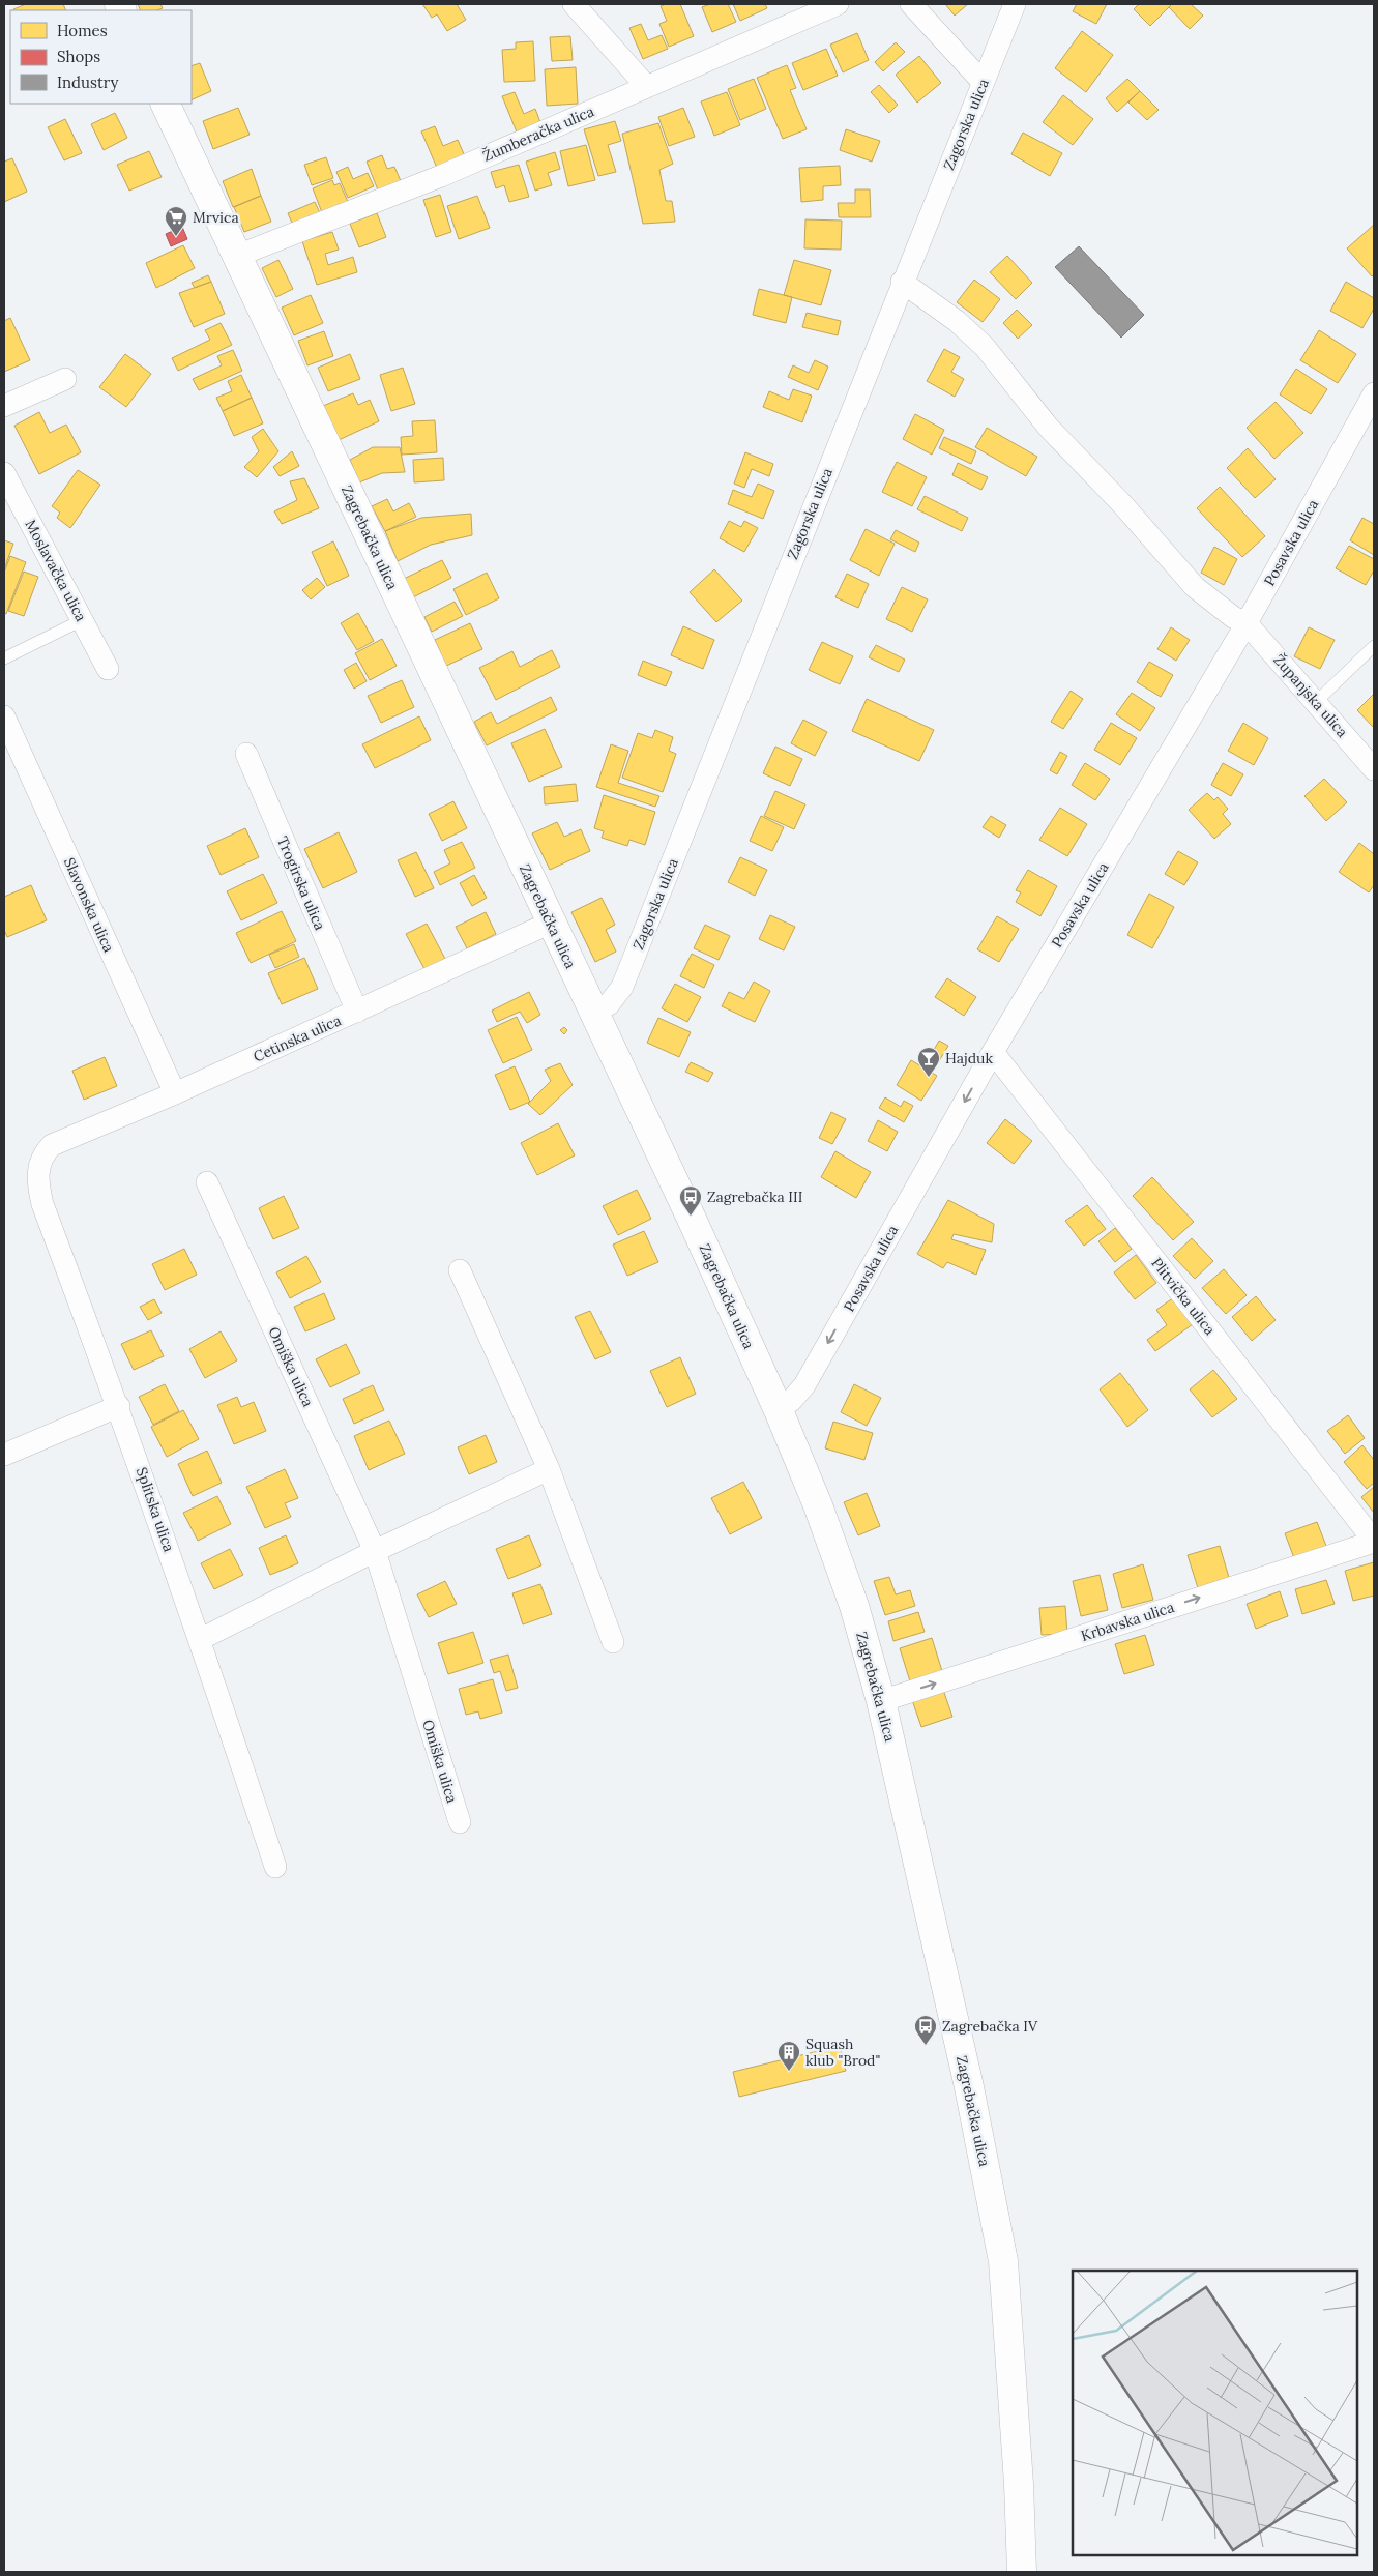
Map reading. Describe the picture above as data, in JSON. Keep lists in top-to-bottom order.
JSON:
{
  "streets": {
    "main road": ["Zagrebačka ulica"],
    "street": [
      "Zagorska ulica",
      "Žumberačka ulica",
      "Posavska ulica",
      "Moslavačka ulica",
      "Županjska ulica",
      "Trogirska ulica",
      "Slavonska ulica",
      "Cetinska ulica",
      "Plitvička ulica",
      "Omiška ulica",
      "Splitska ulica",
      "Krbavska ulica"
    ]
  },
  "crossings": [
    ["Zagorska ulica", "Zagrebačka ulica"],
    ["Zagorska ulica", "Županjska ulica"],
    ["Žumberačka ulica", "Zagrebačka ulica"],
    ["Zagrebačka ulica", "Posavska ulica"],
    ["Zagrebačka ulica", "Cetinska ulica"],
    ["Zagrebačka ulica", "Krbavska ulica"],
    ["Posavska ulica", "Županjska ulica"],
    ["Posavska ulica", "Plitvička ulica"],
    ["Trogirska ulica", "Cetinska ulica"],
    ["Slavonska ulica", "Cetinska ulica"],
    ["Cetinska ulica", "Splitska ulica"],
    ["Plitvička ulica", "Krbavska ulica"]
  ],
  "one_way": ["Posavska ulica", "Krbavska ulica"],
  "places": {
    "supermarket": ["Mrvica"],
    "bar": ["Hajduk"],
    "bus stop": ["Zagrebačka III", "Zagrebačka IV"],
    "building": ["Squash klub \"Brod\""]
  },
  "legend": ["Homes", "Shops", "Industry"]
}
